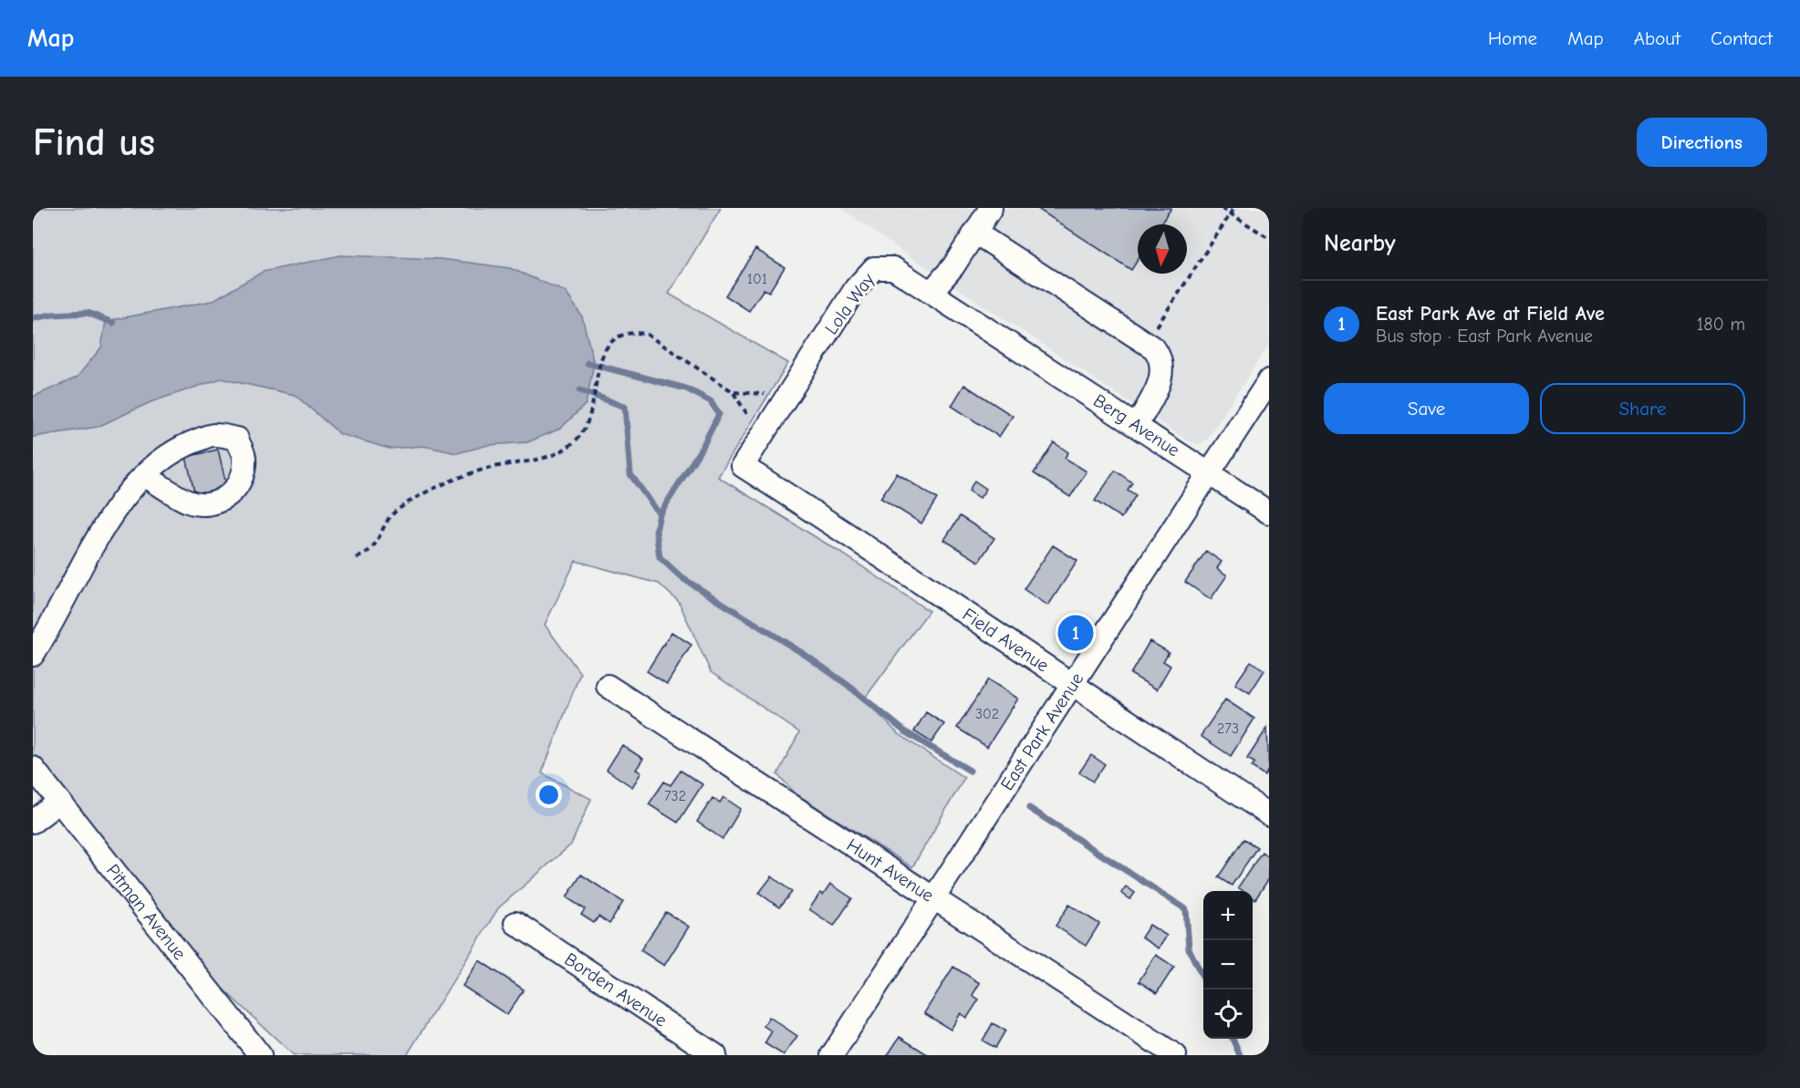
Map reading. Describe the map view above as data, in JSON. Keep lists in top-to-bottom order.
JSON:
{
  "streets": {
    "street": [
      "Lola Way",
      "Berg Avenue",
      "Field Avenue",
      "East Park Avenue",
      "Hunt Avenue",
      "Pitman Avenue",
      "Borden Avenue"
    ]
  },
  "crossings": [
    ["Lola Way", "Berg Avenue"],
    ["Lola Way", "Field Avenue"],
    ["Berg Avenue", "East Park Avenue"],
    ["Field Avenue", "East Park Avenue"],
    ["East Park Avenue", "Hunt Avenue"]
  ],
  "house_numbers": [
    "101",
    "302",
    "273",
    "732"
  ],
  "north": "bottom",
  "page": {
    "header": "Map",
    "nav": [
      "Home",
      "Map",
      "About",
      "Contact"
    ],
    "buttons": [
      "Directions",
      ["Save", "Share"]
    ],
    "title": "Find us",
    "heading": "Nearby",
    "list": [
      {
        "mark": "1",
        "name": "East Park Ave at Field Ave",
        "note": "Bus stop · East Park Avenue",
        "value": "180 m"
      }
    ],
    "pins": "1",
    "map_buttons": ["+", "−"]
  }
}
